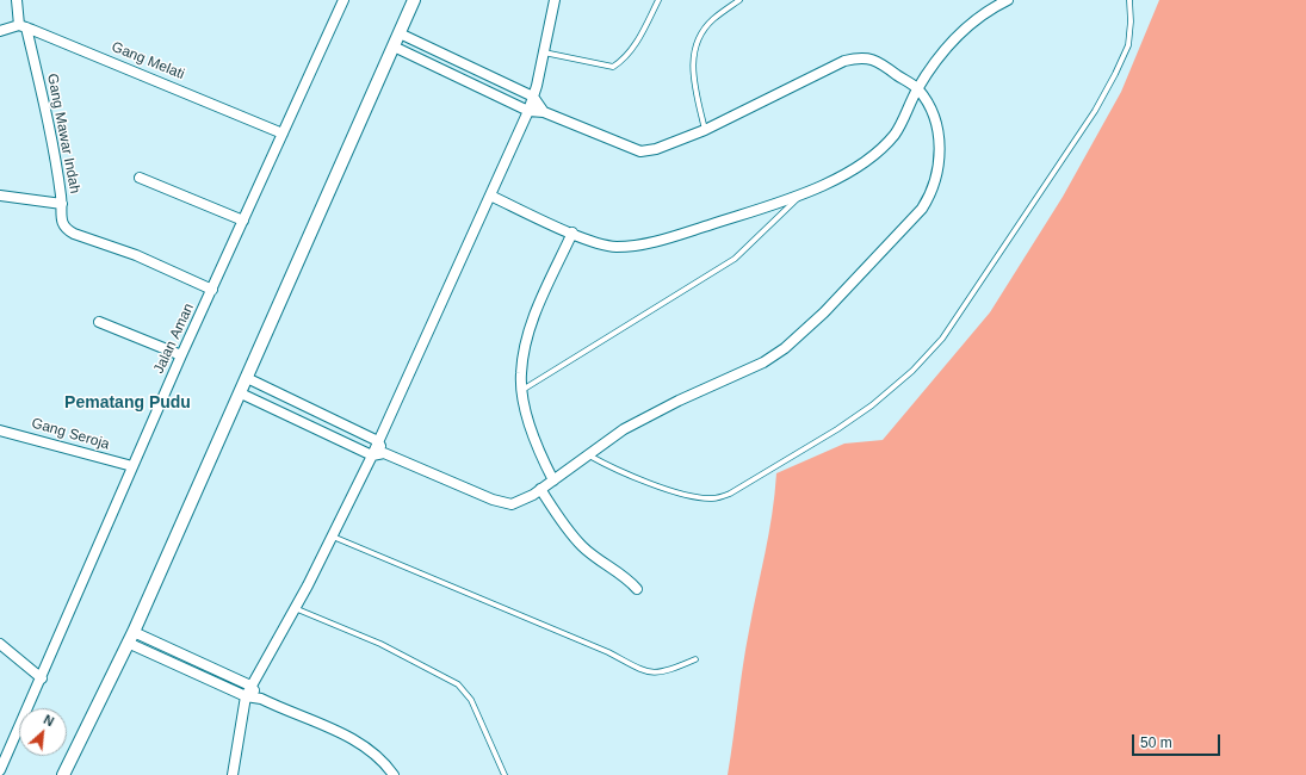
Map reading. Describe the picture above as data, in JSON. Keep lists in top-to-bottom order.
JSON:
{
  "streets": {
    "street": [
      "Gang Melati",
      "Gang Mawar Indah",
      "Jalan Aman",
      "Gang Seroja"
    ]
  },
  "crossings": [
    ["Gang Melati", "Gang Mawar Indah"],
    ["Gang Melati", "Jalan Aman"],
    ["Gang Mawar Indah", "Jalan Aman"],
    ["Jalan Aman", "Gang Seroja"]
  ],
  "districts": ["Pematang Pudu"],
  "scale_bar": "50 m",
  "north": "top right"
}
